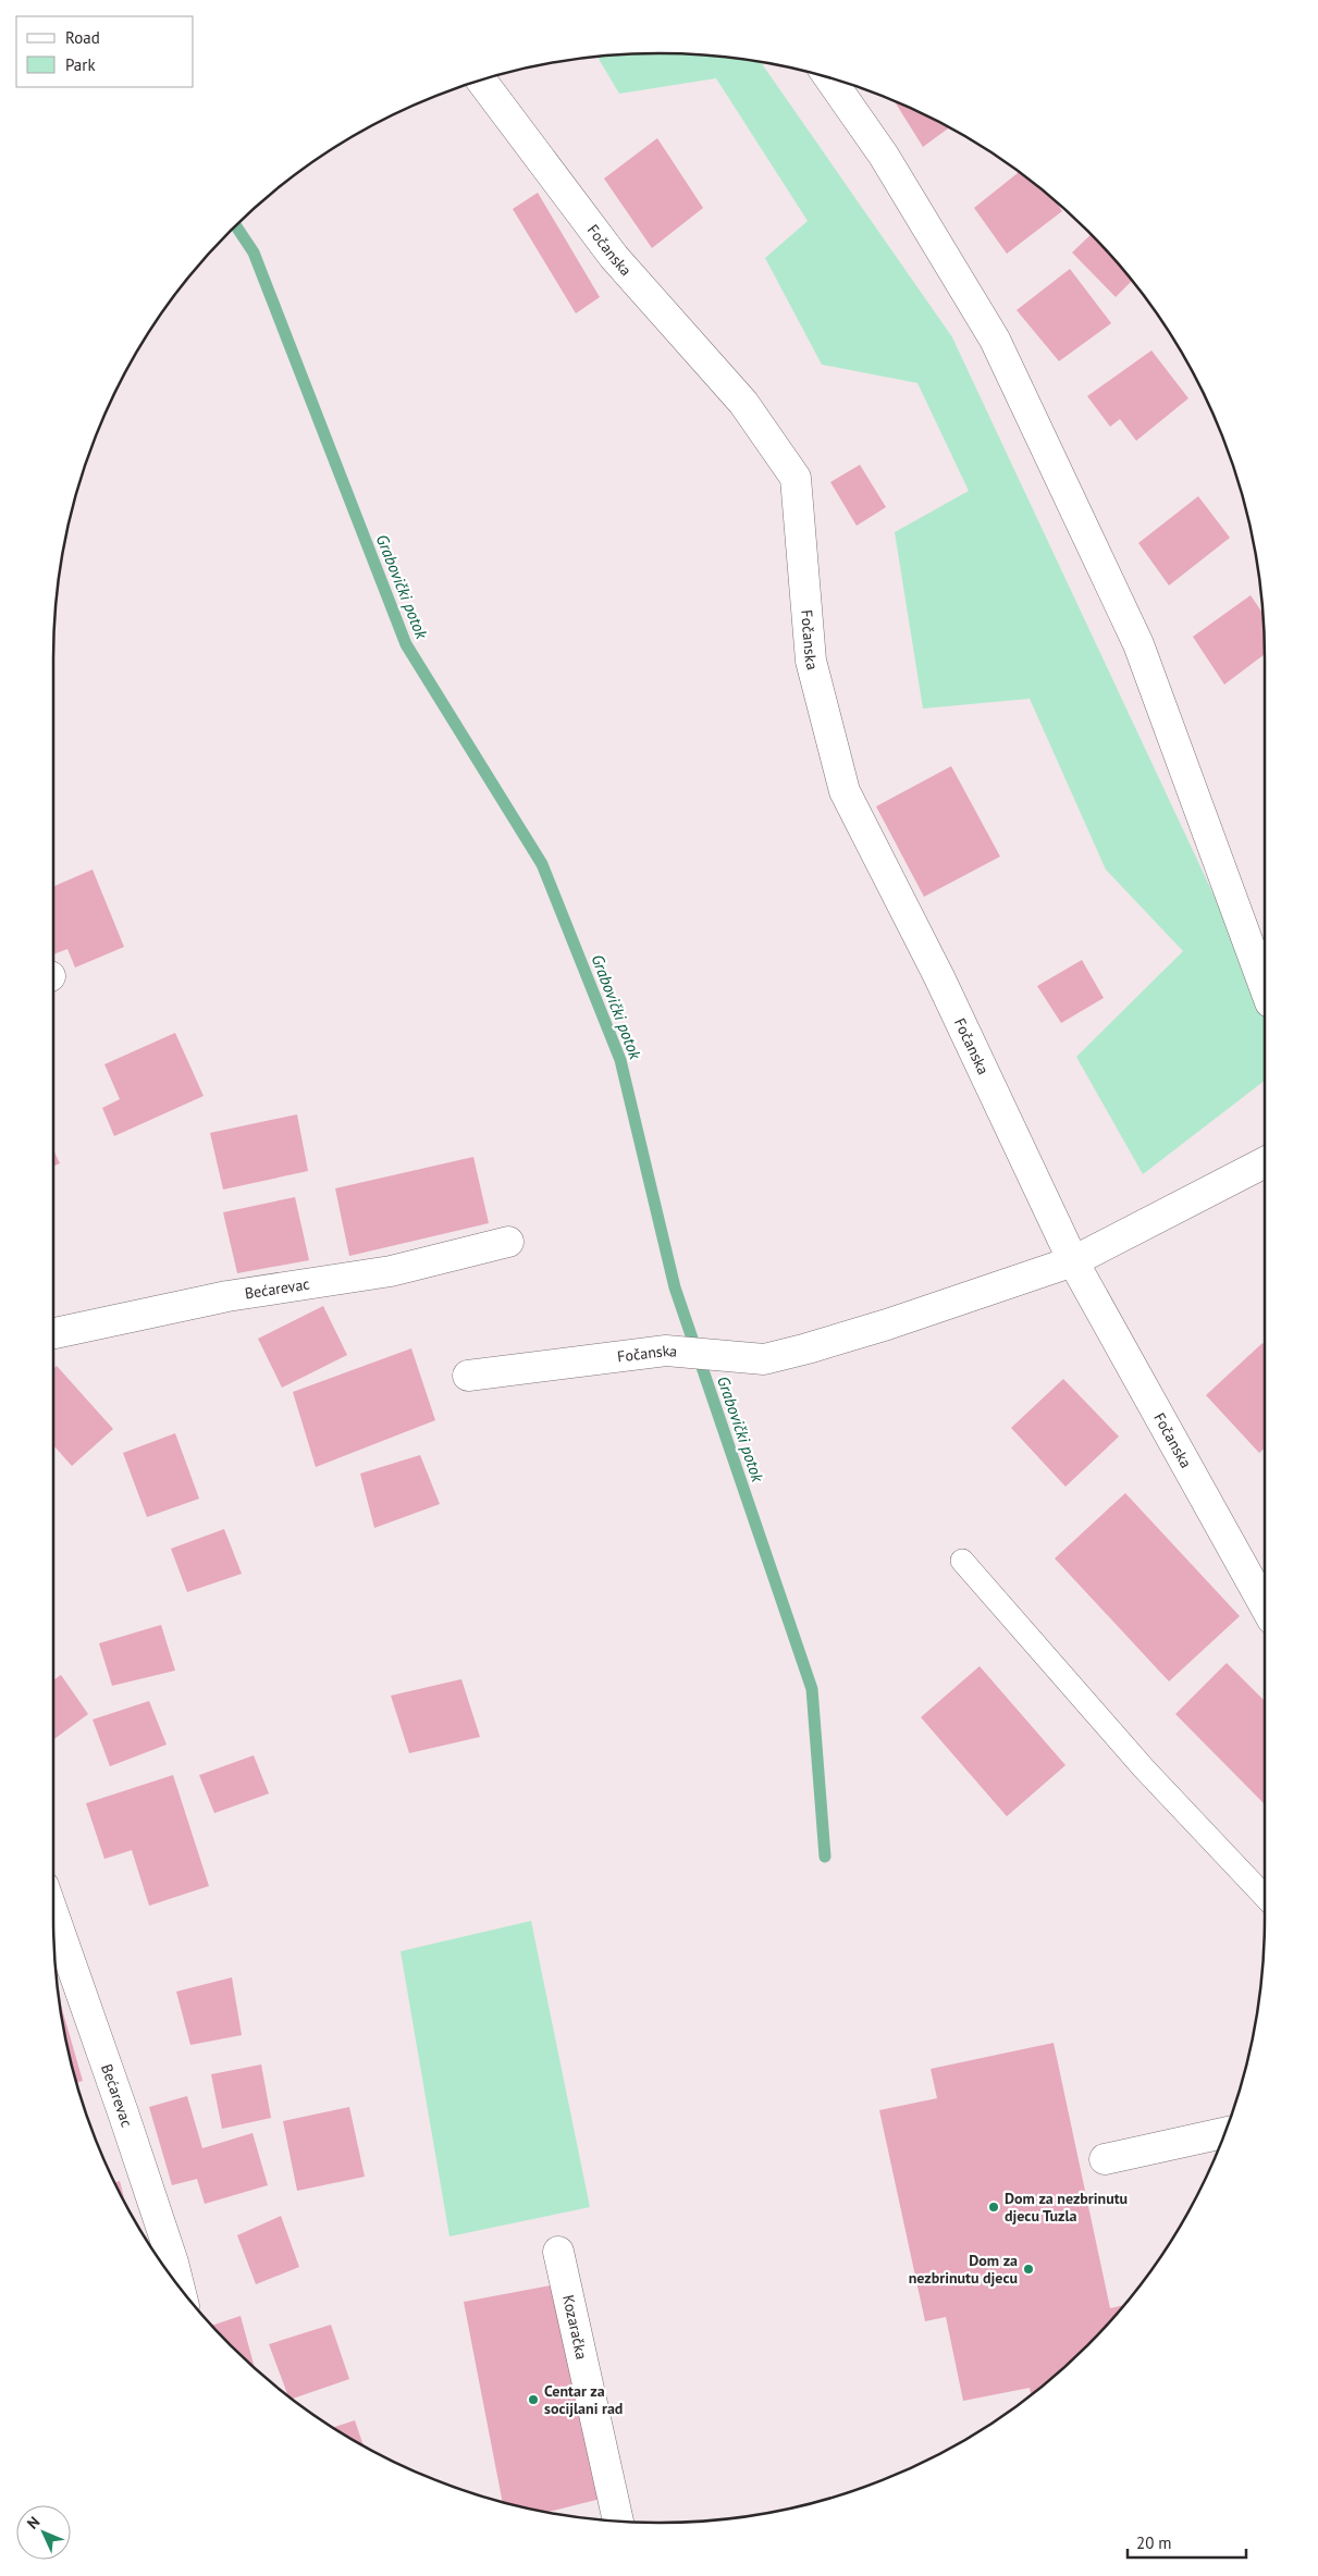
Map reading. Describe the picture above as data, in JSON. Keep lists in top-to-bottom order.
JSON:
{
  "streets": {
    "street": ["Fočanska", "Bećarevac", "Kozaračka"]
  },
  "water": ["Grabovički potok"],
  "places": ["Dom za nezbrinutu djecu Tuzla", "Dom za nezbrinutu djecu", "Centar za socijlani rad"],
  "legend": ["Road", "Park"],
  "scale_bar": "20 m",
  "north": "top left"
}
